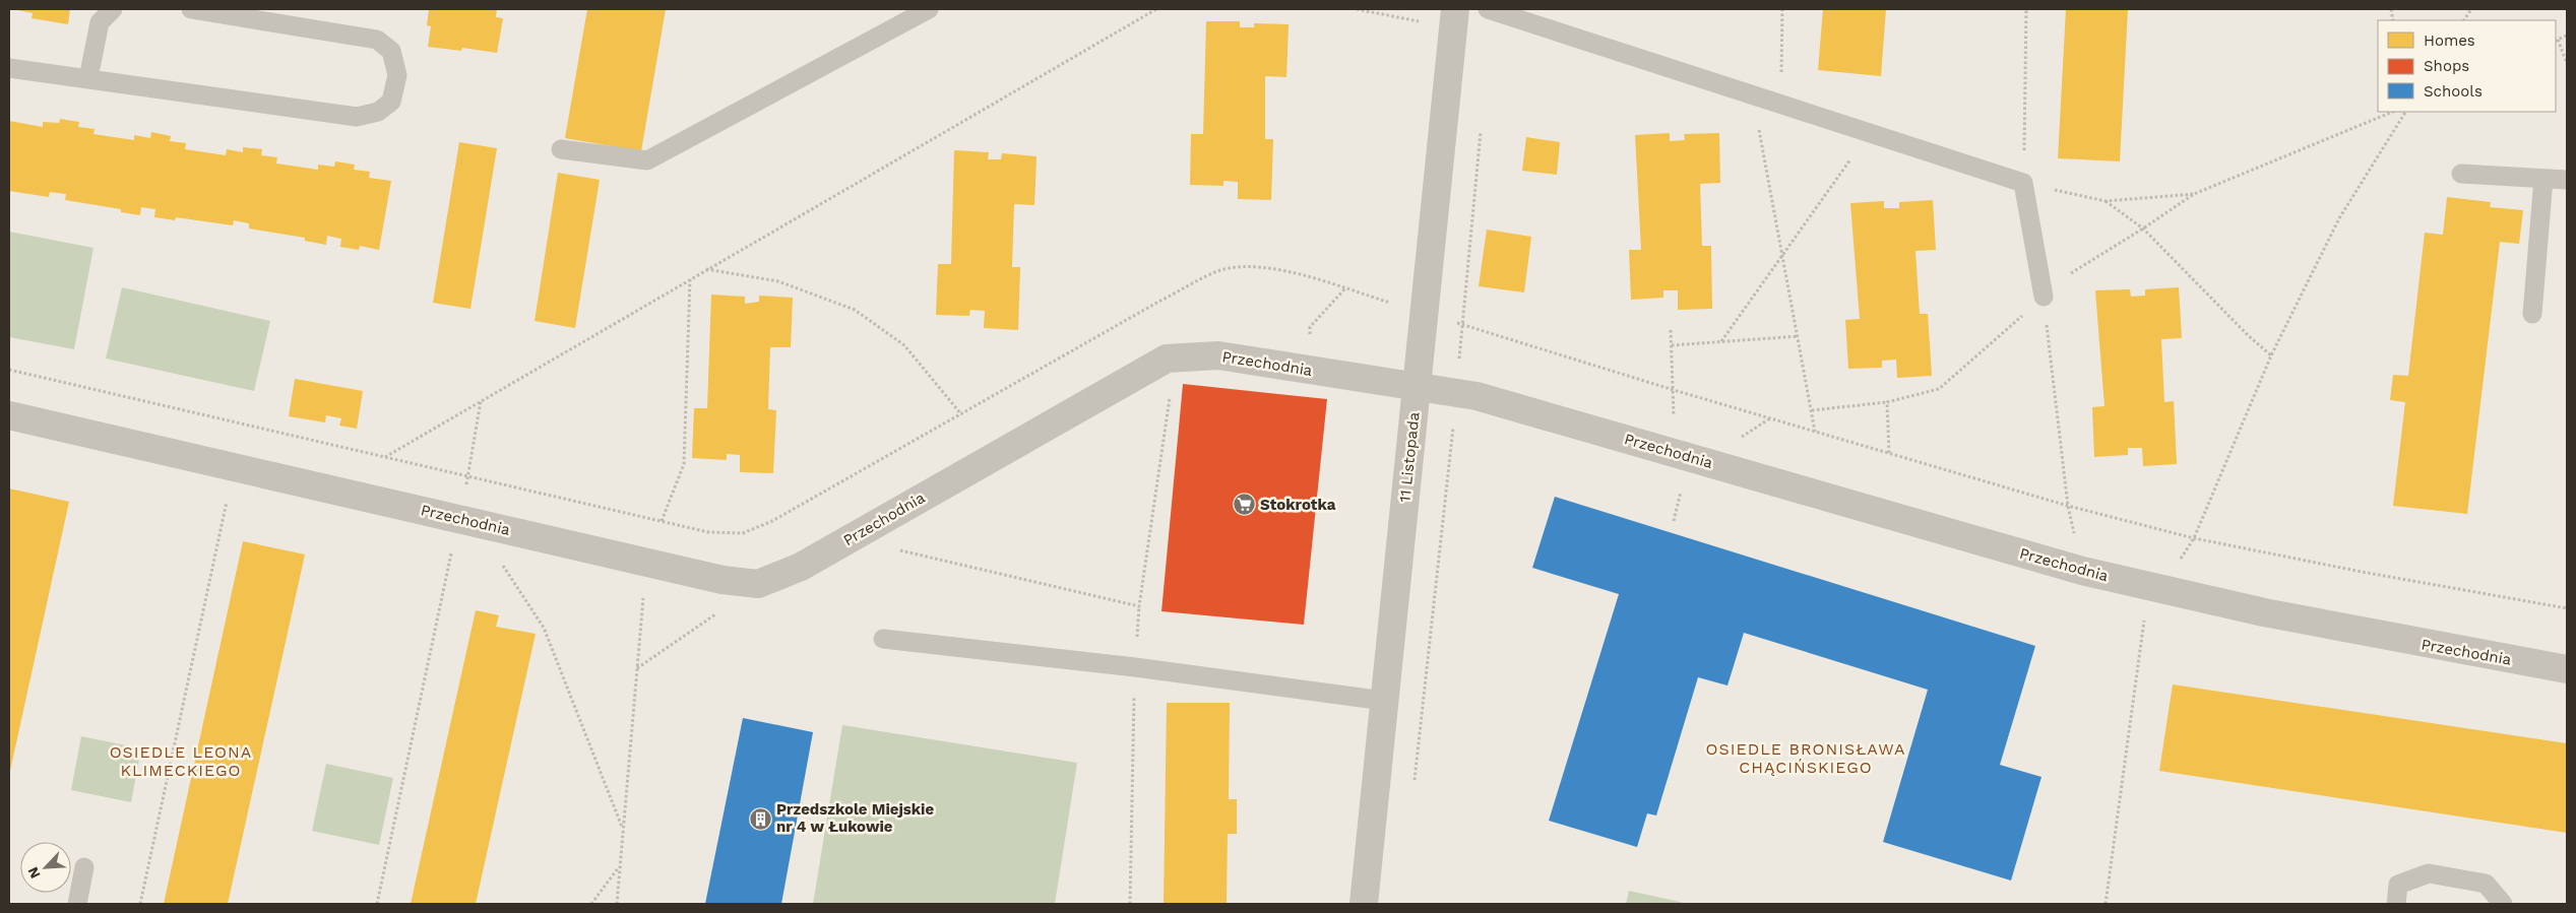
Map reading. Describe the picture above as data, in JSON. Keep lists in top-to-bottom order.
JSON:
{
  "streets": {
    "street": ["Przechodnia", "11 Listopada"]
  },
  "crossings": [
    ["Przechodnia", "11 Listopada"]
  ],
  "districts": ["OSIEDLE BRONISŁAWA CHĄCIŃSKIEGO", "OSIEDLE LEONA KLIMECKIEGO"],
  "places": {
    "supermarket": ["Stokrotka"],
    "building": ["Przedszkole Miejskie nr 4 w Łukowie"]
  },
  "legend": ["Homes", "Shops", "Schools"],
  "north": "bottom left"
}
